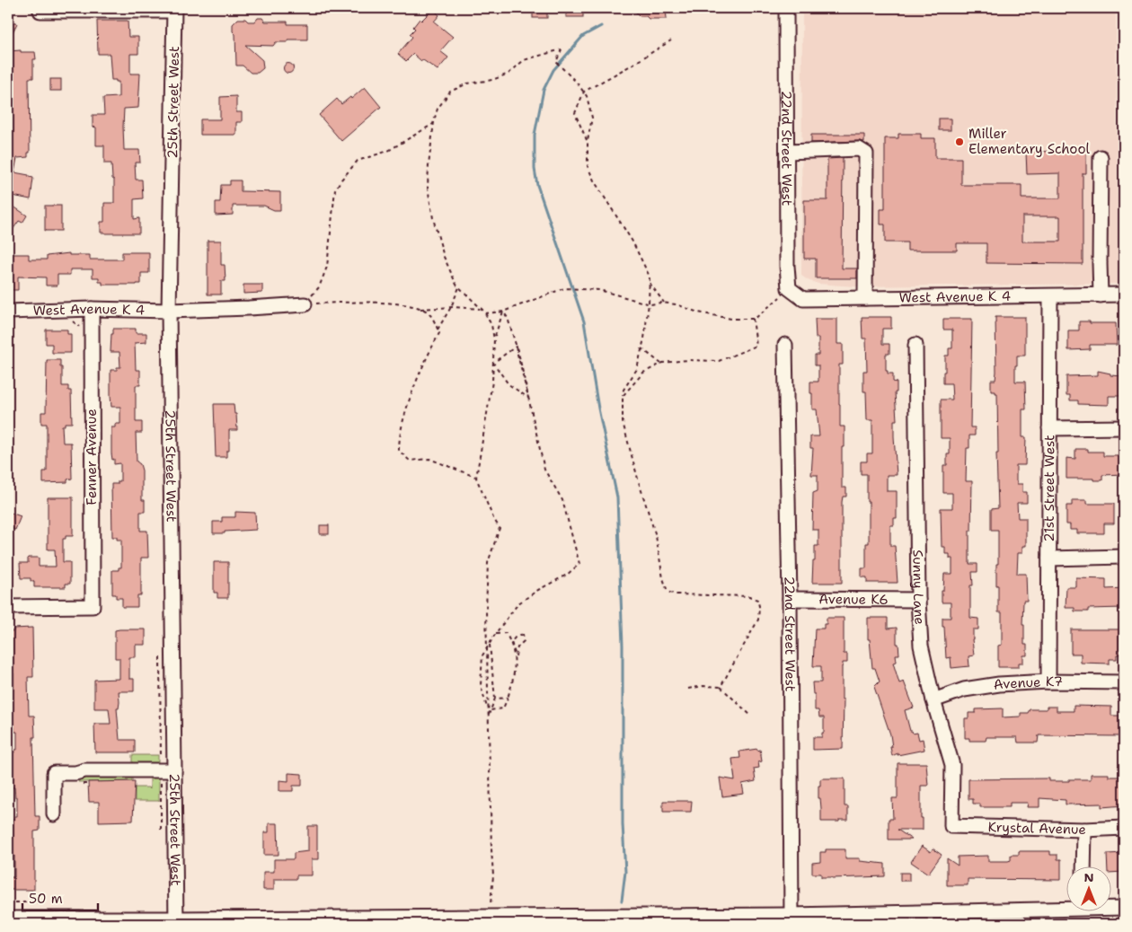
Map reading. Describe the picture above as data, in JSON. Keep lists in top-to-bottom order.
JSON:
{
  "streets": {
    "street": [
      "25th Street West",
      "22nd Street West",
      "West Avenue K 4",
      "Fenner Avenue",
      "21st Street West",
      "Sunny Lane",
      "Avenue K6",
      "Avenue K7",
      "Krystal Avenue"
    ]
  },
  "crossings": [
    ["25th Street West", "West Avenue K 4"],
    ["22nd Street West", "West Avenue K 4"],
    ["22nd Street West", "Avenue K6"],
    ["West Avenue K 4", "Fenner Avenue"],
    ["West Avenue K 4", "21st Street West"],
    ["21st Street West", "Avenue K7"],
    ["Sunny Lane", "Avenue K6"],
    ["Sunny Lane", "Avenue K7"],
    ["Sunny Lane", "Krystal Avenue"]
  ],
  "places": ["Miller Elementary School"],
  "scale_bar": "50 m",
  "north": "top"
}
